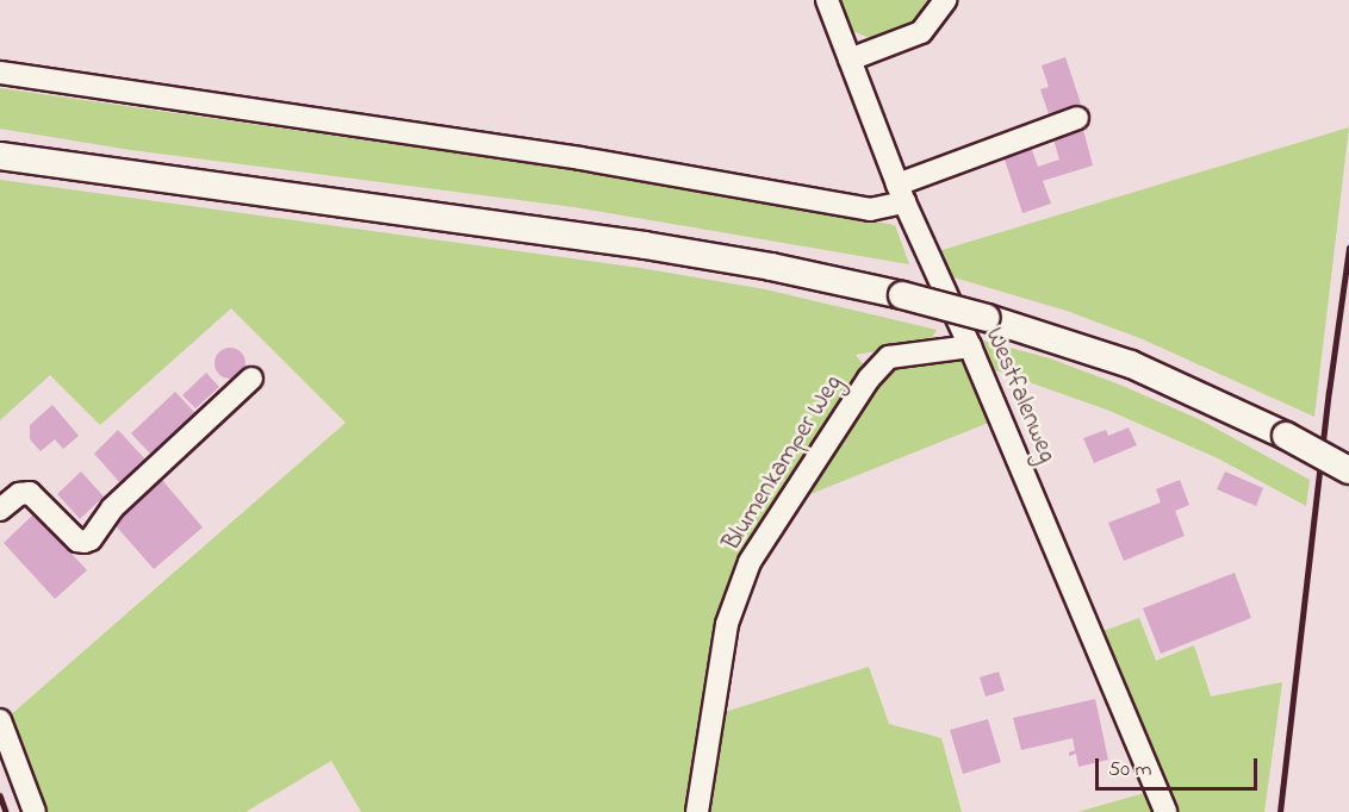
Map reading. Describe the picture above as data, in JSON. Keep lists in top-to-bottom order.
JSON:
{
  "streets": {
    "street": ["Westfalenweg", "Blumenkamper Weg"]
  },
  "crossings": [
    ["Westfalenweg", "Blumenkamper Weg"]
  ],
  "scale_bar": "50 m"
}
